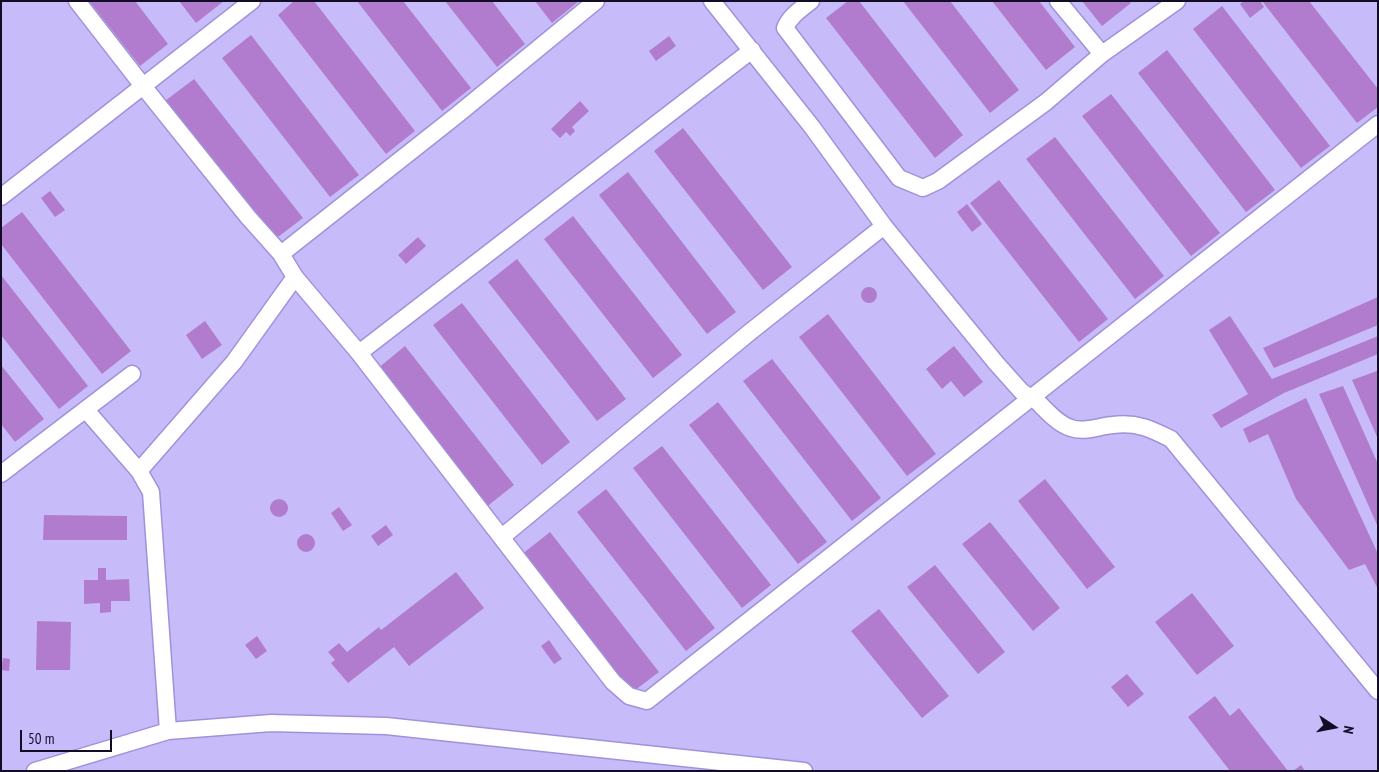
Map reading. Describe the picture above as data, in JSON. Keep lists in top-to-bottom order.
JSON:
{
  "scale_bar": "50 m",
  "north": "right"
}
